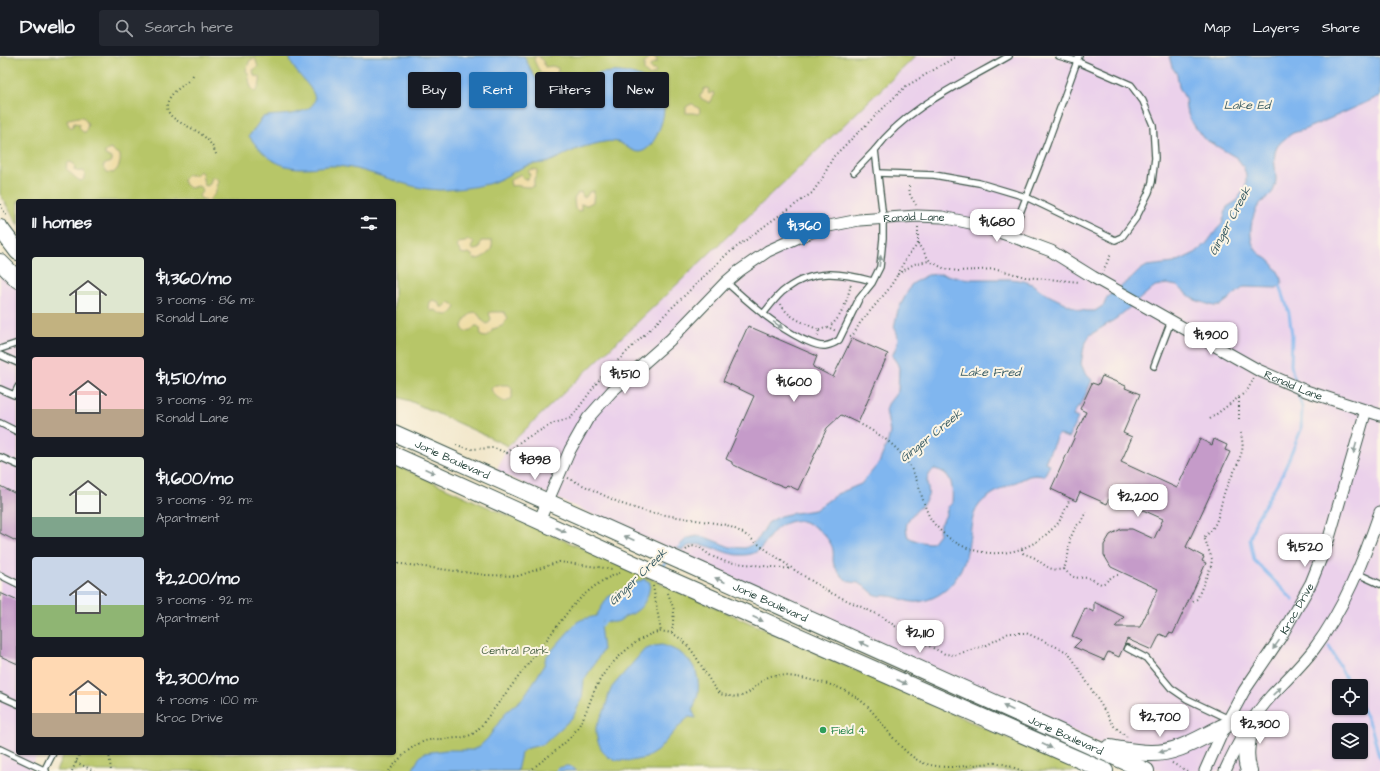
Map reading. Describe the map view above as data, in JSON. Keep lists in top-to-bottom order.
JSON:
{
  "streets": {
    "main road": ["Jorie Boulevard"],
    "street": ["Ronald Lane", "Kroc Drive"]
  },
  "crossings": [
    ["Ronald Lane", "Jorie Boulevard"],
    ["Ronald Lane", "Kroc Drive"]
  ],
  "water": ["Lake Ed", "Ginger Creek", "Lake Fred"],
  "parks": ["Central Park"],
  "places": ["Field 4"],
  "page": {
    "header": "Dwello",
    "search": "Search here",
    "nav": ["Map", "Layers", "Share"],
    "chip": [
      "Buy",
      "Rent",
      "Filters",
      "New"
    ],
    "heading": "11 homes",
    "price": [
      "$1,680",
      "$1,360",
      "$1,900",
      "$1,510",
      "$1,600",
      "$898",
      "$2,200",
      "$1,520",
      "$2,110",
      "$2,700",
      "$2,300"
    ],
    "list": [
      {
        "name": "$1,360/mo",
        "note": "3 rooms · 86 m² · Ronald Lane"
      },
      {
        "name": "$1,510/mo",
        "note": "3 rooms · 92 m² · Ronald Lane"
      },
      {
        "name": "$1,600/mo",
        "note": "3 rooms · 92 m² · Apartment"
      },
      {
        "name": "$2,200/mo",
        "note": "3 rooms · 92 m² · Apartment"
      },
      {
        "name": "$2,300/mo",
        "note": "4 rooms · 100 m² · Kroc Drive"
      }
    ]
  }
}
